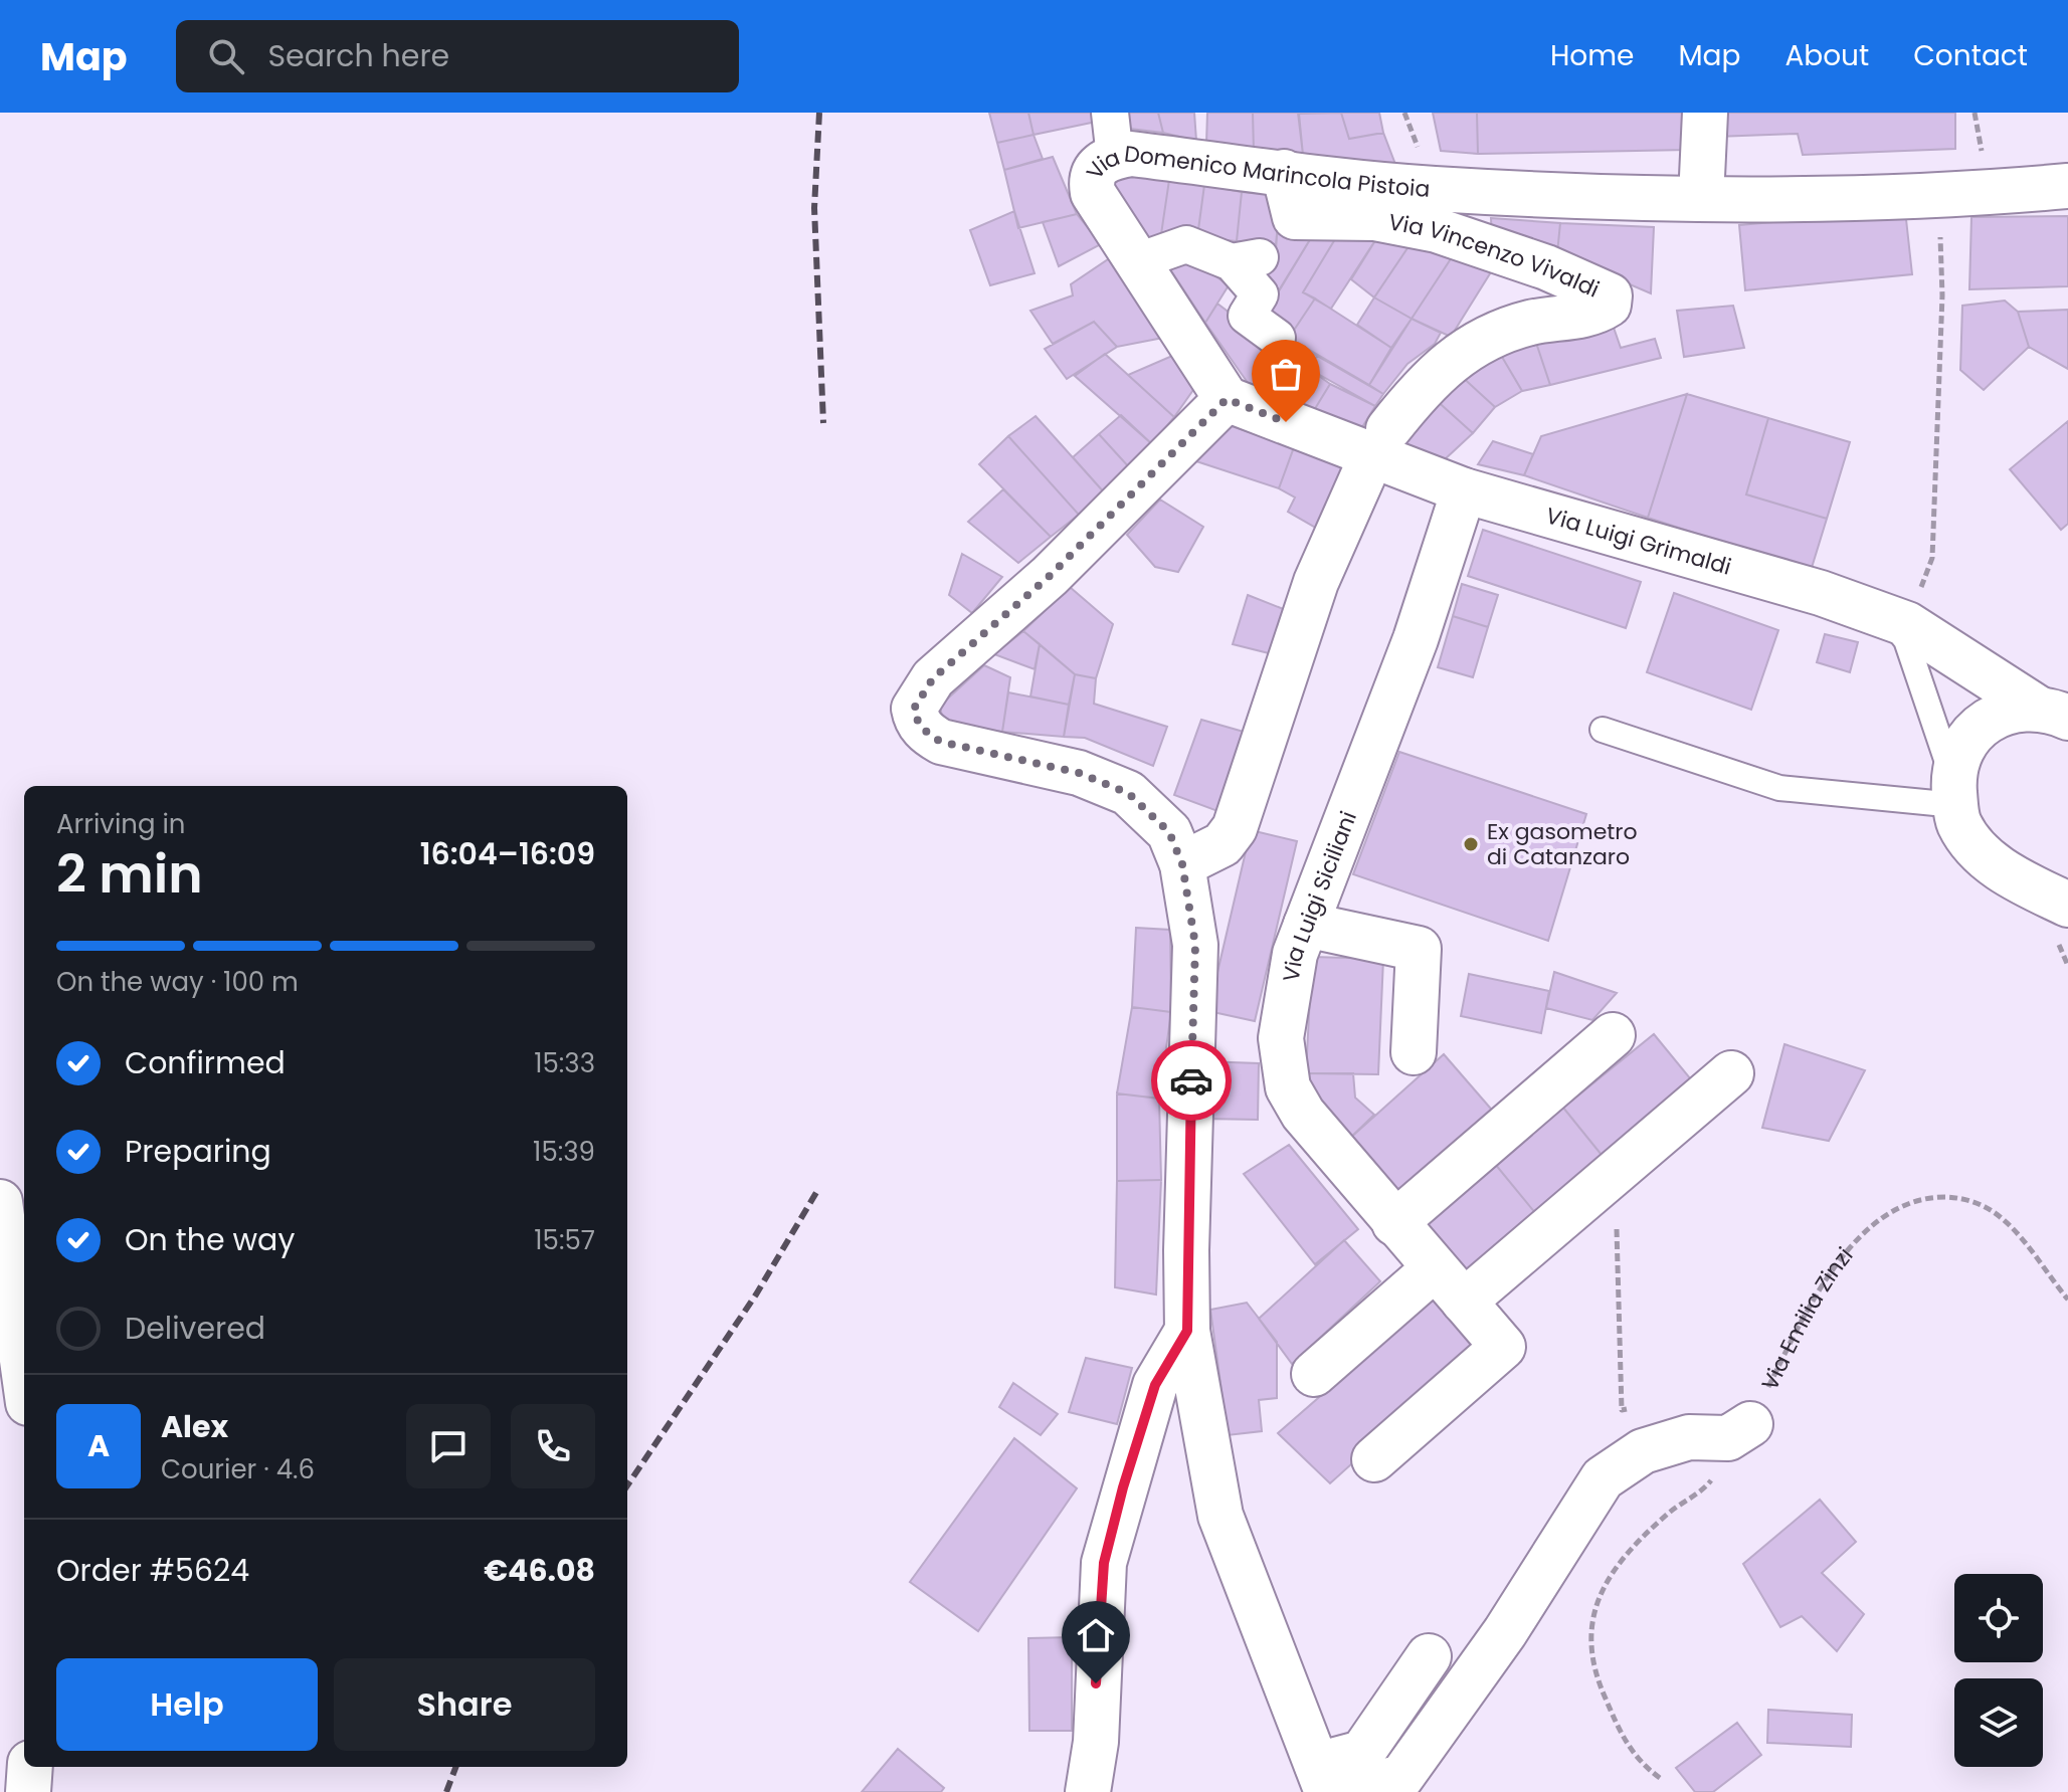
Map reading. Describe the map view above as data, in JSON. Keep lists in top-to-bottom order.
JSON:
{
  "streets": {
    "street": [
      "Via Domenico Marincola Pistoia",
      "Via Vincenzo Vivaldi",
      "Via Luigi Grimaldi",
      "Via Luigi Siciliani"
    ],
    "path": ["Via Emilia Zinzi"]
  },
  "crossings": [
    ["Via Domenico Marincola Pistoia", "Via Vincenzo Vivaldi"],
    ["Via Domenico Marincola Pistoia", "Via Luigi Grimaldi"],
    ["Via Luigi Grimaldi", "Via Luigi Siciliani"]
  ],
  "places": ["Ex gasometro di Catanzaro"],
  "page": {
    "header": "Map",
    "search": "Search here",
    "nav": [
      "Home",
      "Map",
      "About",
      "Contact"
    ],
    "heading": ["2 min", "Arriving in", "16:04–16:09"],
    "panel": [
      "Alex",
      "Courier · 4.6",
      "Order #5624",
      "€46.08"
    ],
    "bar": "On the way · 100 m",
    "list": [
      ["Confirmed", "15:33"],
      ["Preparing", "15:39"],
      ["On the way", "15:57"],
      "Delivered"
    ],
    "round": "A",
    "buttons": ["Help", "Share"]
  }
}
